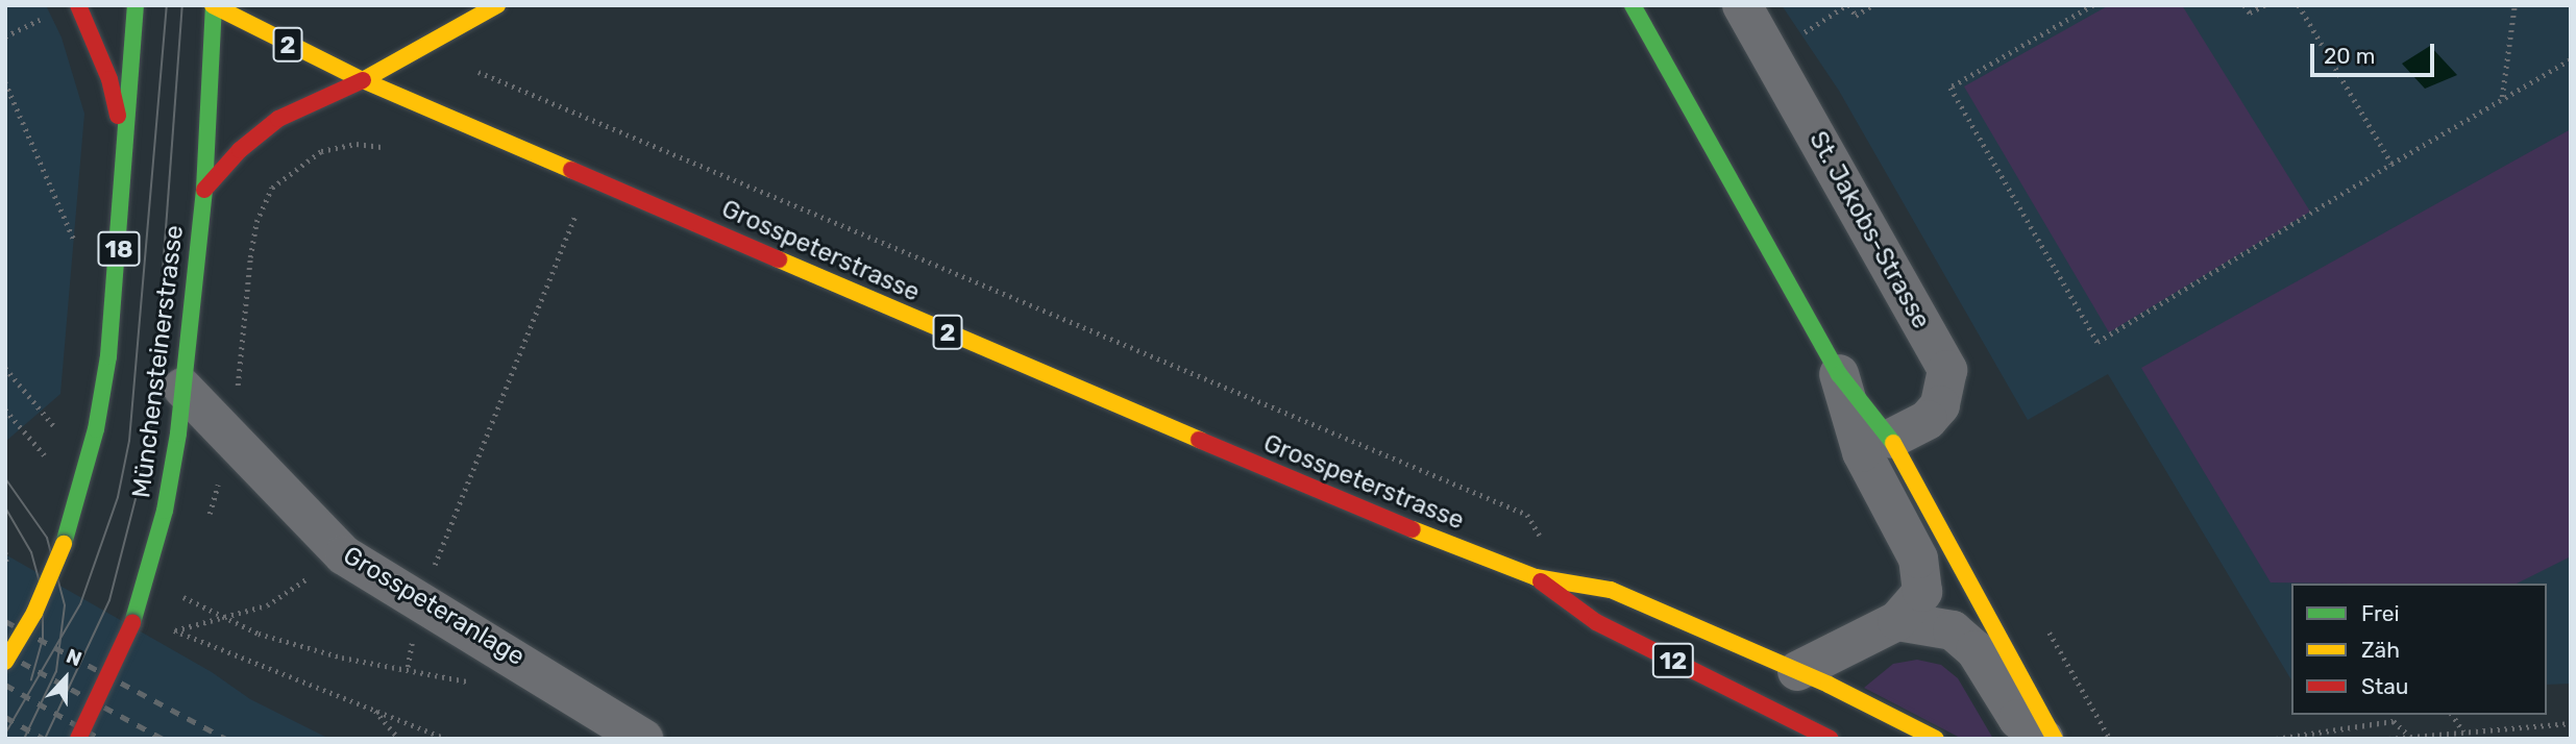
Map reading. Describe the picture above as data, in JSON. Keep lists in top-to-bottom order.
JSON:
{
  "streets": {
    "main road": [
      "2",
      "18",
      "Grosspeterstrasse",
      "Münchensteinerstrasse",
      "12"
    ],
    "street": ["St. Jakobs-Strasse", "Grosspeteranlage"]
  },
  "crossings": [
    ["Grosspeterstrasse", "Münchensteinerstrasse"],
    ["Münchensteinerstrasse", "Grosspeteranlage"]
  ],
  "legend": ["Frei", "Zäh", "Stau"],
  "scale_bar": "20 m",
  "north": "top"
}
